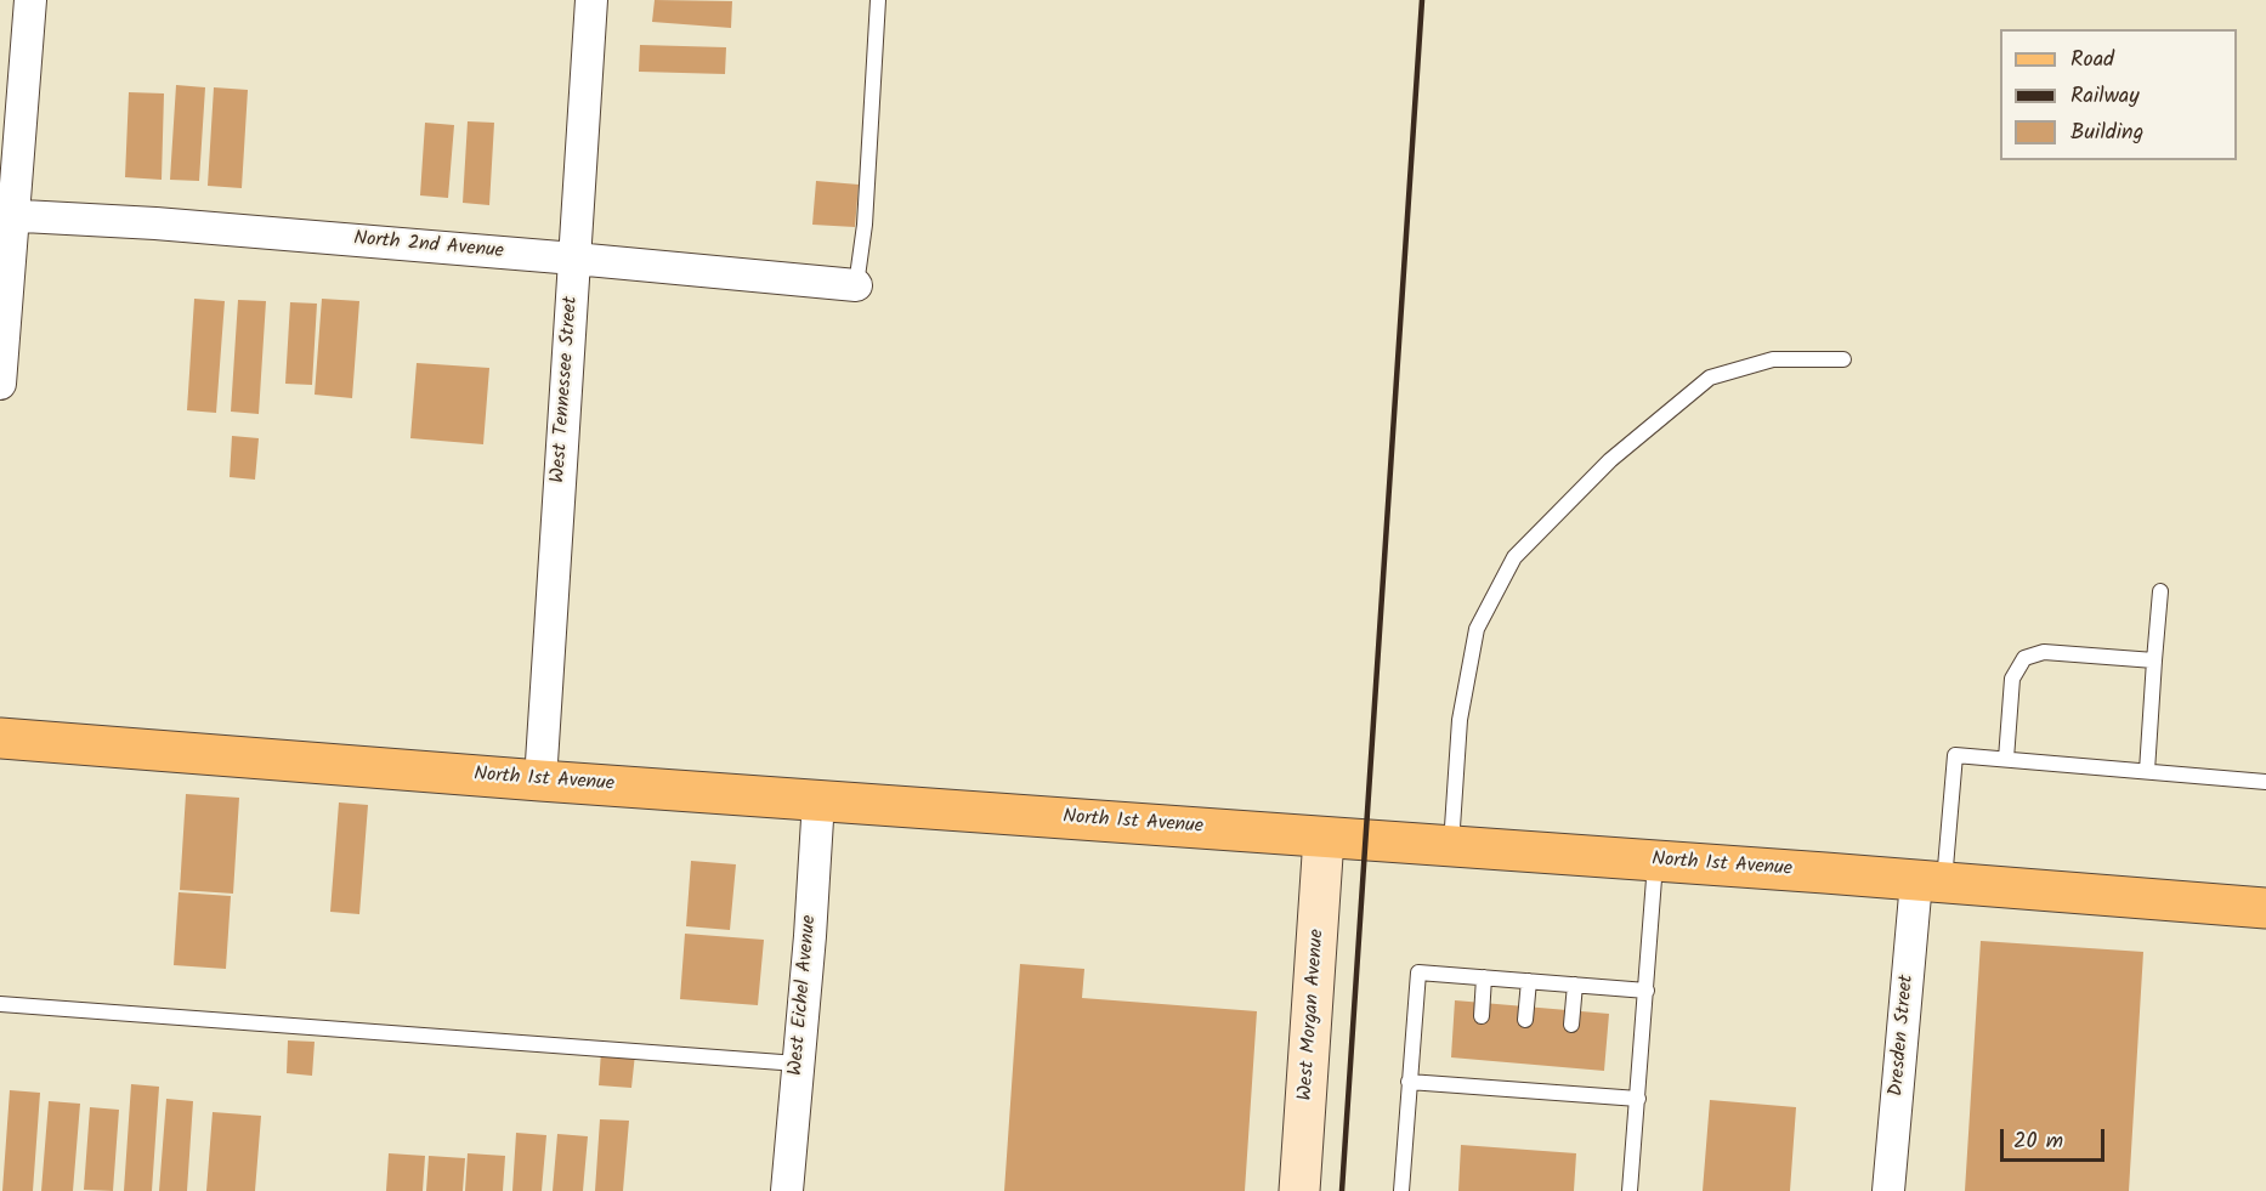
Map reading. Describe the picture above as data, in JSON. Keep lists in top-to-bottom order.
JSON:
{
  "streets": {
    "main road": ["North 1st Avenue"],
    "street": [
      "North 2nd Avenue",
      "West Tennessee Street",
      "West Eichel Avenue",
      "West Morgan Avenue",
      "Dresden Street"
    ]
  },
  "crossings": [
    ["North 2nd Avenue", "West Tennessee Street"],
    ["West Tennessee Street", "North 1st Avenue"],
    ["North 1st Avenue", "West Eichel Avenue"],
    ["North 1st Avenue", "West Morgan Avenue"],
    ["North 1st Avenue", "Dresden Street"]
  ],
  "legend": ["Road", "Railway", "Building"],
  "scale_bar": "20 m"
}
